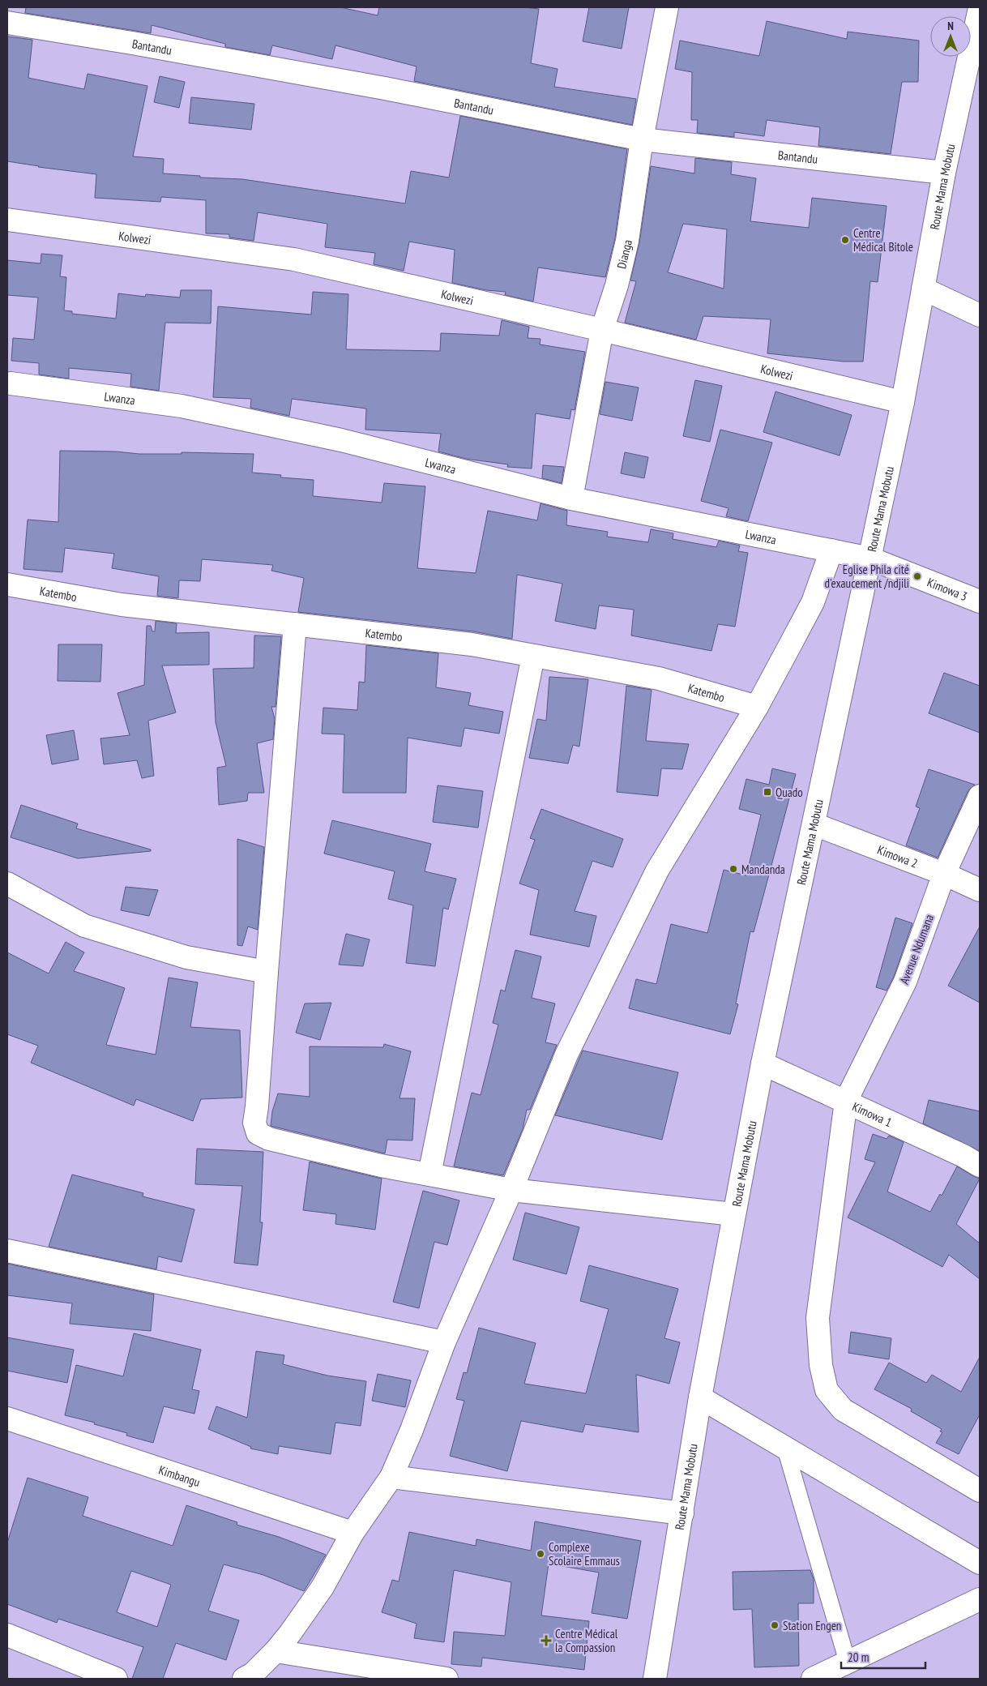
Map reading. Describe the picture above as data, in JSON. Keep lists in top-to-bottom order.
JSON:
{
  "streets": {
    "street": [
      "Bantandu",
      "Route Mama Mobutu",
      "Kolwezi",
      "Dianga",
      "Lwanza",
      "Kimowa 3",
      "Katembo",
      "Kimowa 2",
      "Avenue Ndumana",
      "Kimowa 1",
      "Kimbangu"
    ]
  },
  "crossings": [
    ["Bantandu", "Route Mama Mobutu"],
    ["Bantandu", "Dianga"],
    ["Route Mama Mobutu", "Kolwezi"],
    ["Route Mama Mobutu", "Lwanza"],
    ["Route Mama Mobutu", "Kimowa 3"],
    ["Route Mama Mobutu", "Kimowa 2"],
    ["Route Mama Mobutu", "Kimowa 1"],
    ["Kolwezi", "Dianga"],
    ["Dianga", "Lwanza"],
    ["Lwanza", "Kimowa 3"],
    ["Kimowa 2", "Avenue Ndumana"],
    ["Avenue Ndumana", "Kimowa 1"]
  ],
  "places": {
    "other": [
      "Centre Médical Bitole",
      "Eglise Phila cité d'exaucement /ndjili",
      "Mandanda",
      "Complexe Scolaire Emmaus",
      "Station Engen"
    ],
    "transit": ["Quado"],
    "health": ["Centre Médical la Compassion"]
  },
  "scale_bar": "20 m",
  "north": "top"
}
